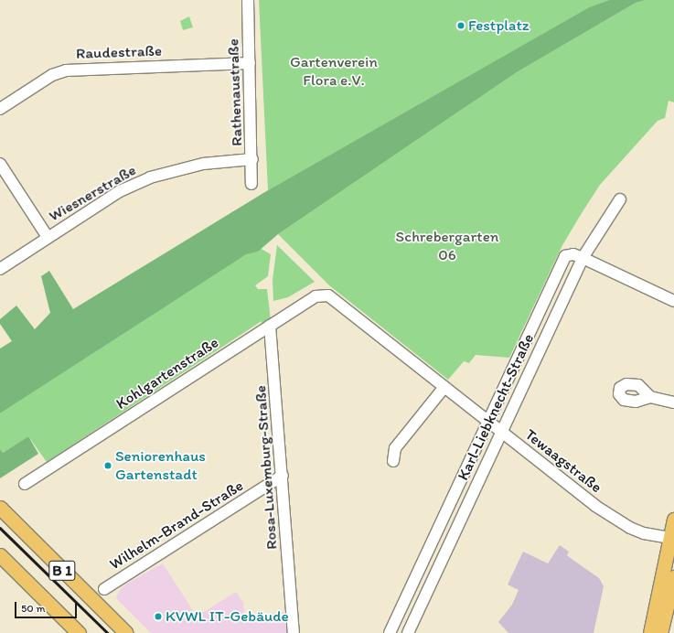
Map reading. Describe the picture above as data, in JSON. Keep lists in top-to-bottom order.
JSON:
{
  "streets": {
    "main road": ["B 1"],
    "street": [
      "Raudestraße",
      "Rathenaustraße",
      "Wiesnerstraße",
      "Kohlgartenstraße",
      "Karl-Liebknecht-Straße",
      "Tewaagstraße",
      "Rosa-Luxemburg-Straße",
      "Wilhelm-Brand-Straße"
    ]
  },
  "crossings": [
    ["Raudestraße", "Rathenaustraße"],
    ["Rathenaustraße", "Wiesnerstraße"],
    ["Kohlgartenstraße", "Tewaagstraße"],
    ["Kohlgartenstraße", "Rosa-Luxemburg-Straße"],
    ["Karl-Liebknecht-Straße", "Tewaagstraße"],
    ["Rosa-Luxemburg-Straße", "Wilhelm-Brand-Straße"]
  ],
  "parks": ["Gartenverein Flora e.V.", "Schrebergarten 06"],
  "places": ["Festplatz", "Seniorenhaus Gartenstadt", "KVWL IT-Gebäude"],
  "scale_bar": "50 m"
}
